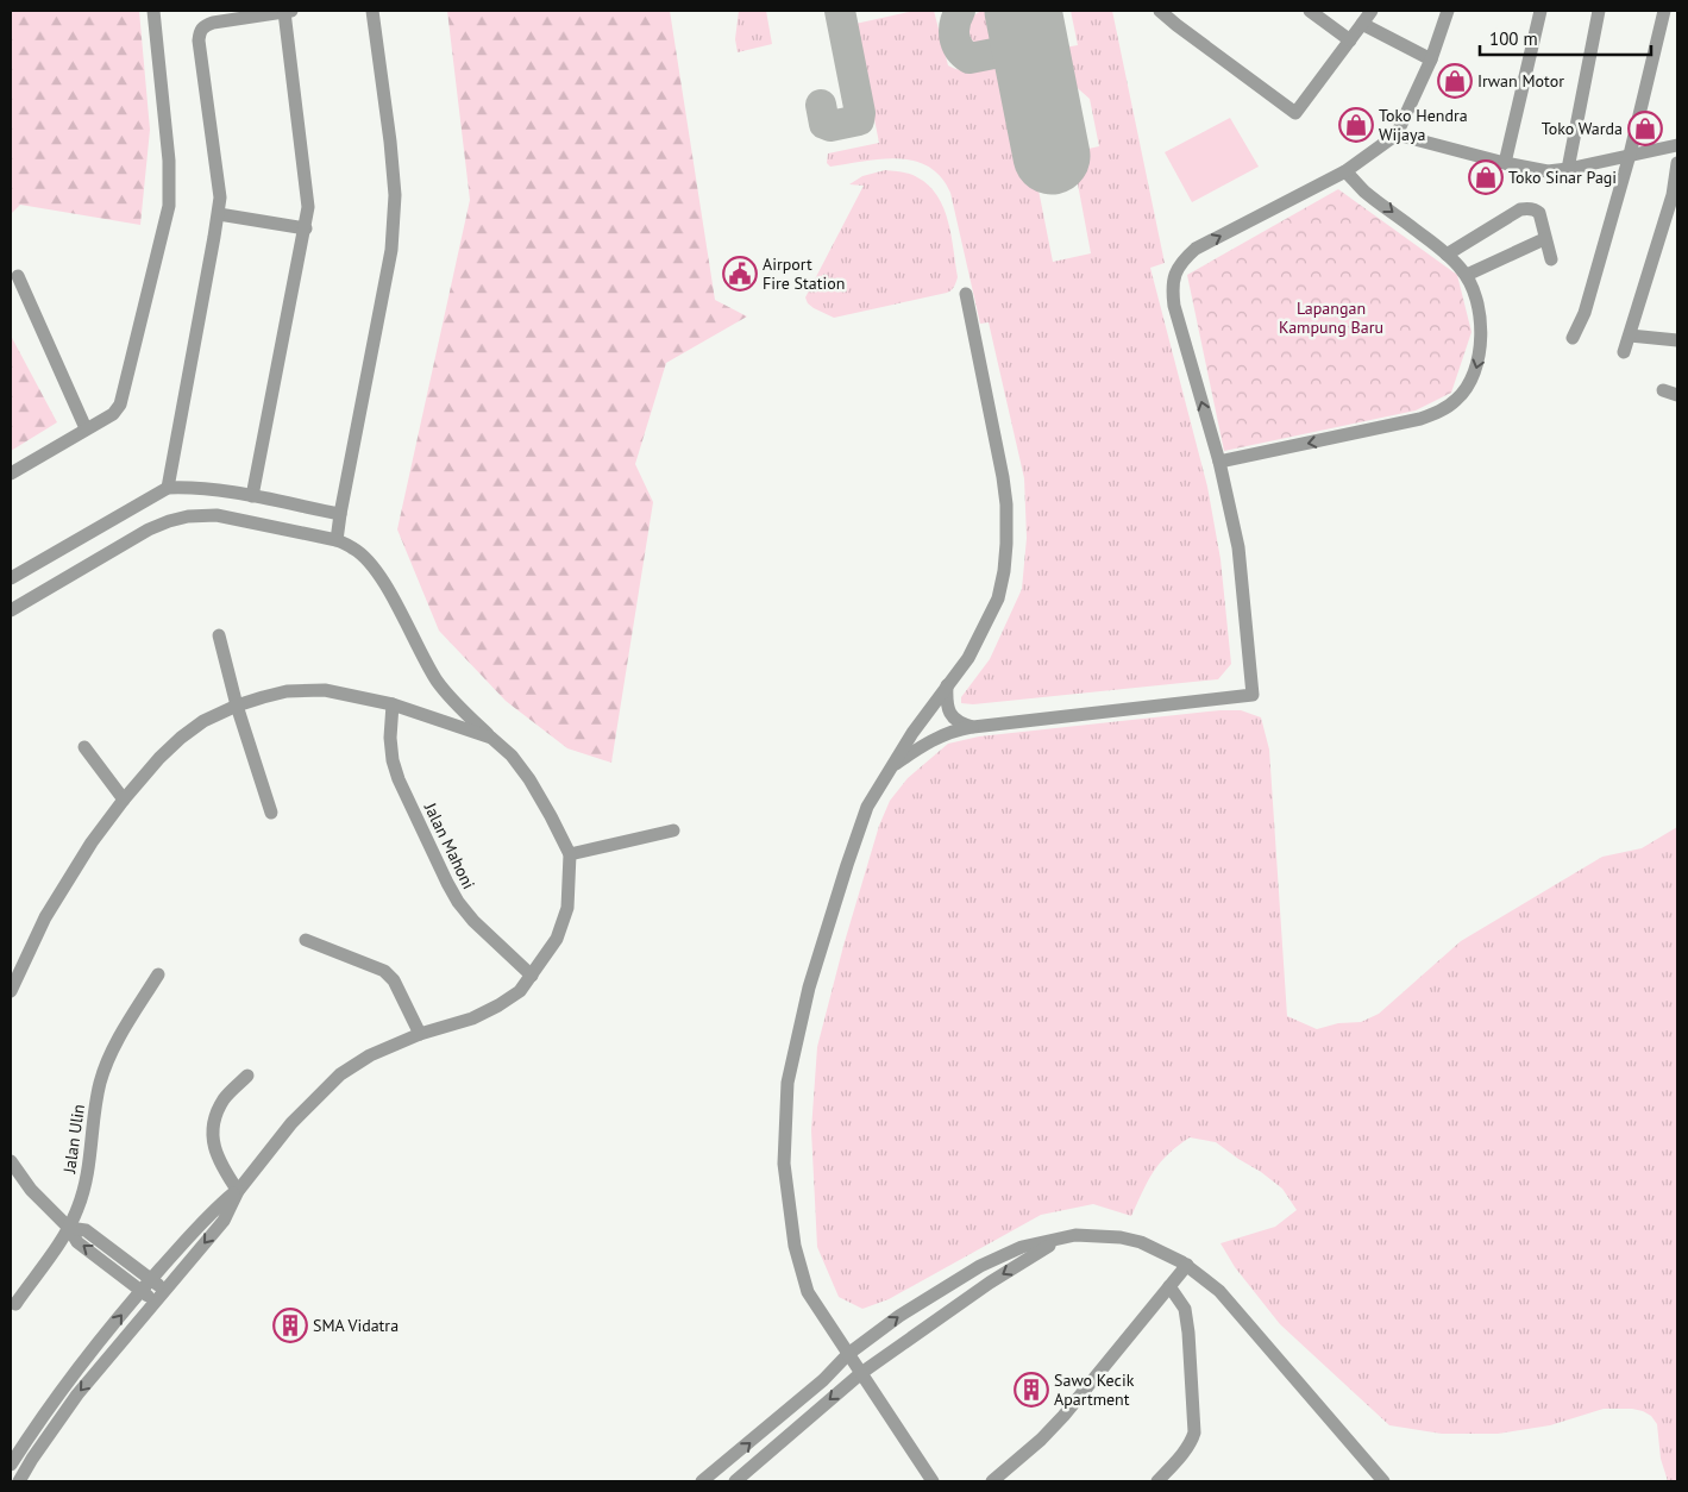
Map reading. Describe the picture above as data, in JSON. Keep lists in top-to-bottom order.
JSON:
{
  "streets": {
    "street": ["Jalan Mahoni", "Jalan Ulin"]
  },
  "parks": ["Lapangan Kampung Baru"],
  "places": {
    "shop": [
      "Irwan Motor",
      "Toko Hendra Wijaya",
      "Toko Warda",
      "Toko Sinar Pagi"
    ],
    "public building": ["Airport Fire Station"],
    "building": ["SMA Vidatra", "Sawo Kecik Apartment"]
  },
  "scale_bar": "100 m"
}
